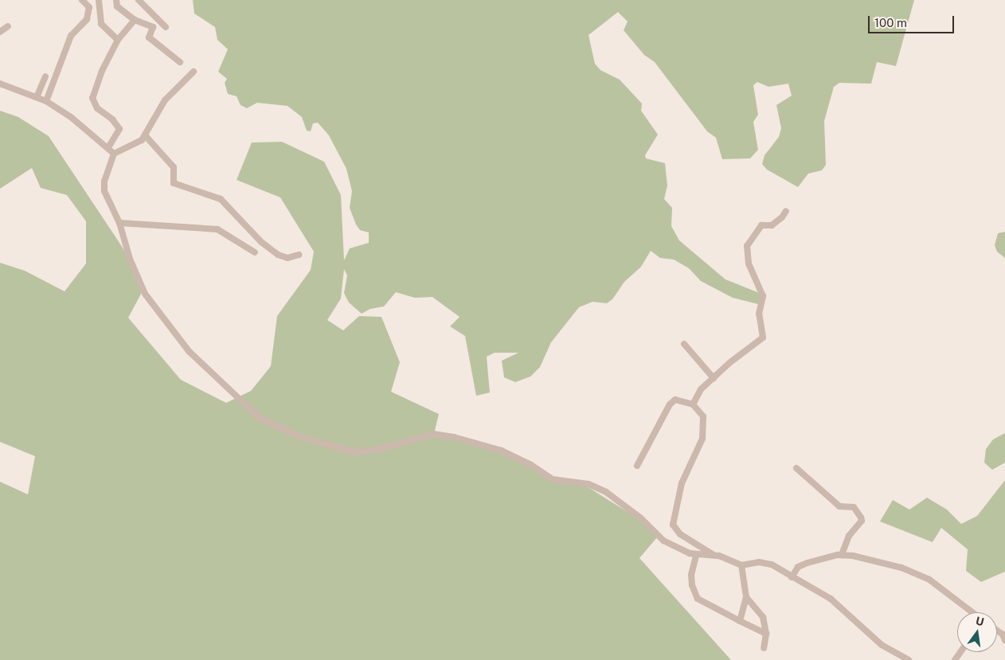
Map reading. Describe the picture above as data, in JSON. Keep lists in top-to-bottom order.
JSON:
{
  "scale_bar": "100 m",
  "north": "top"
}
